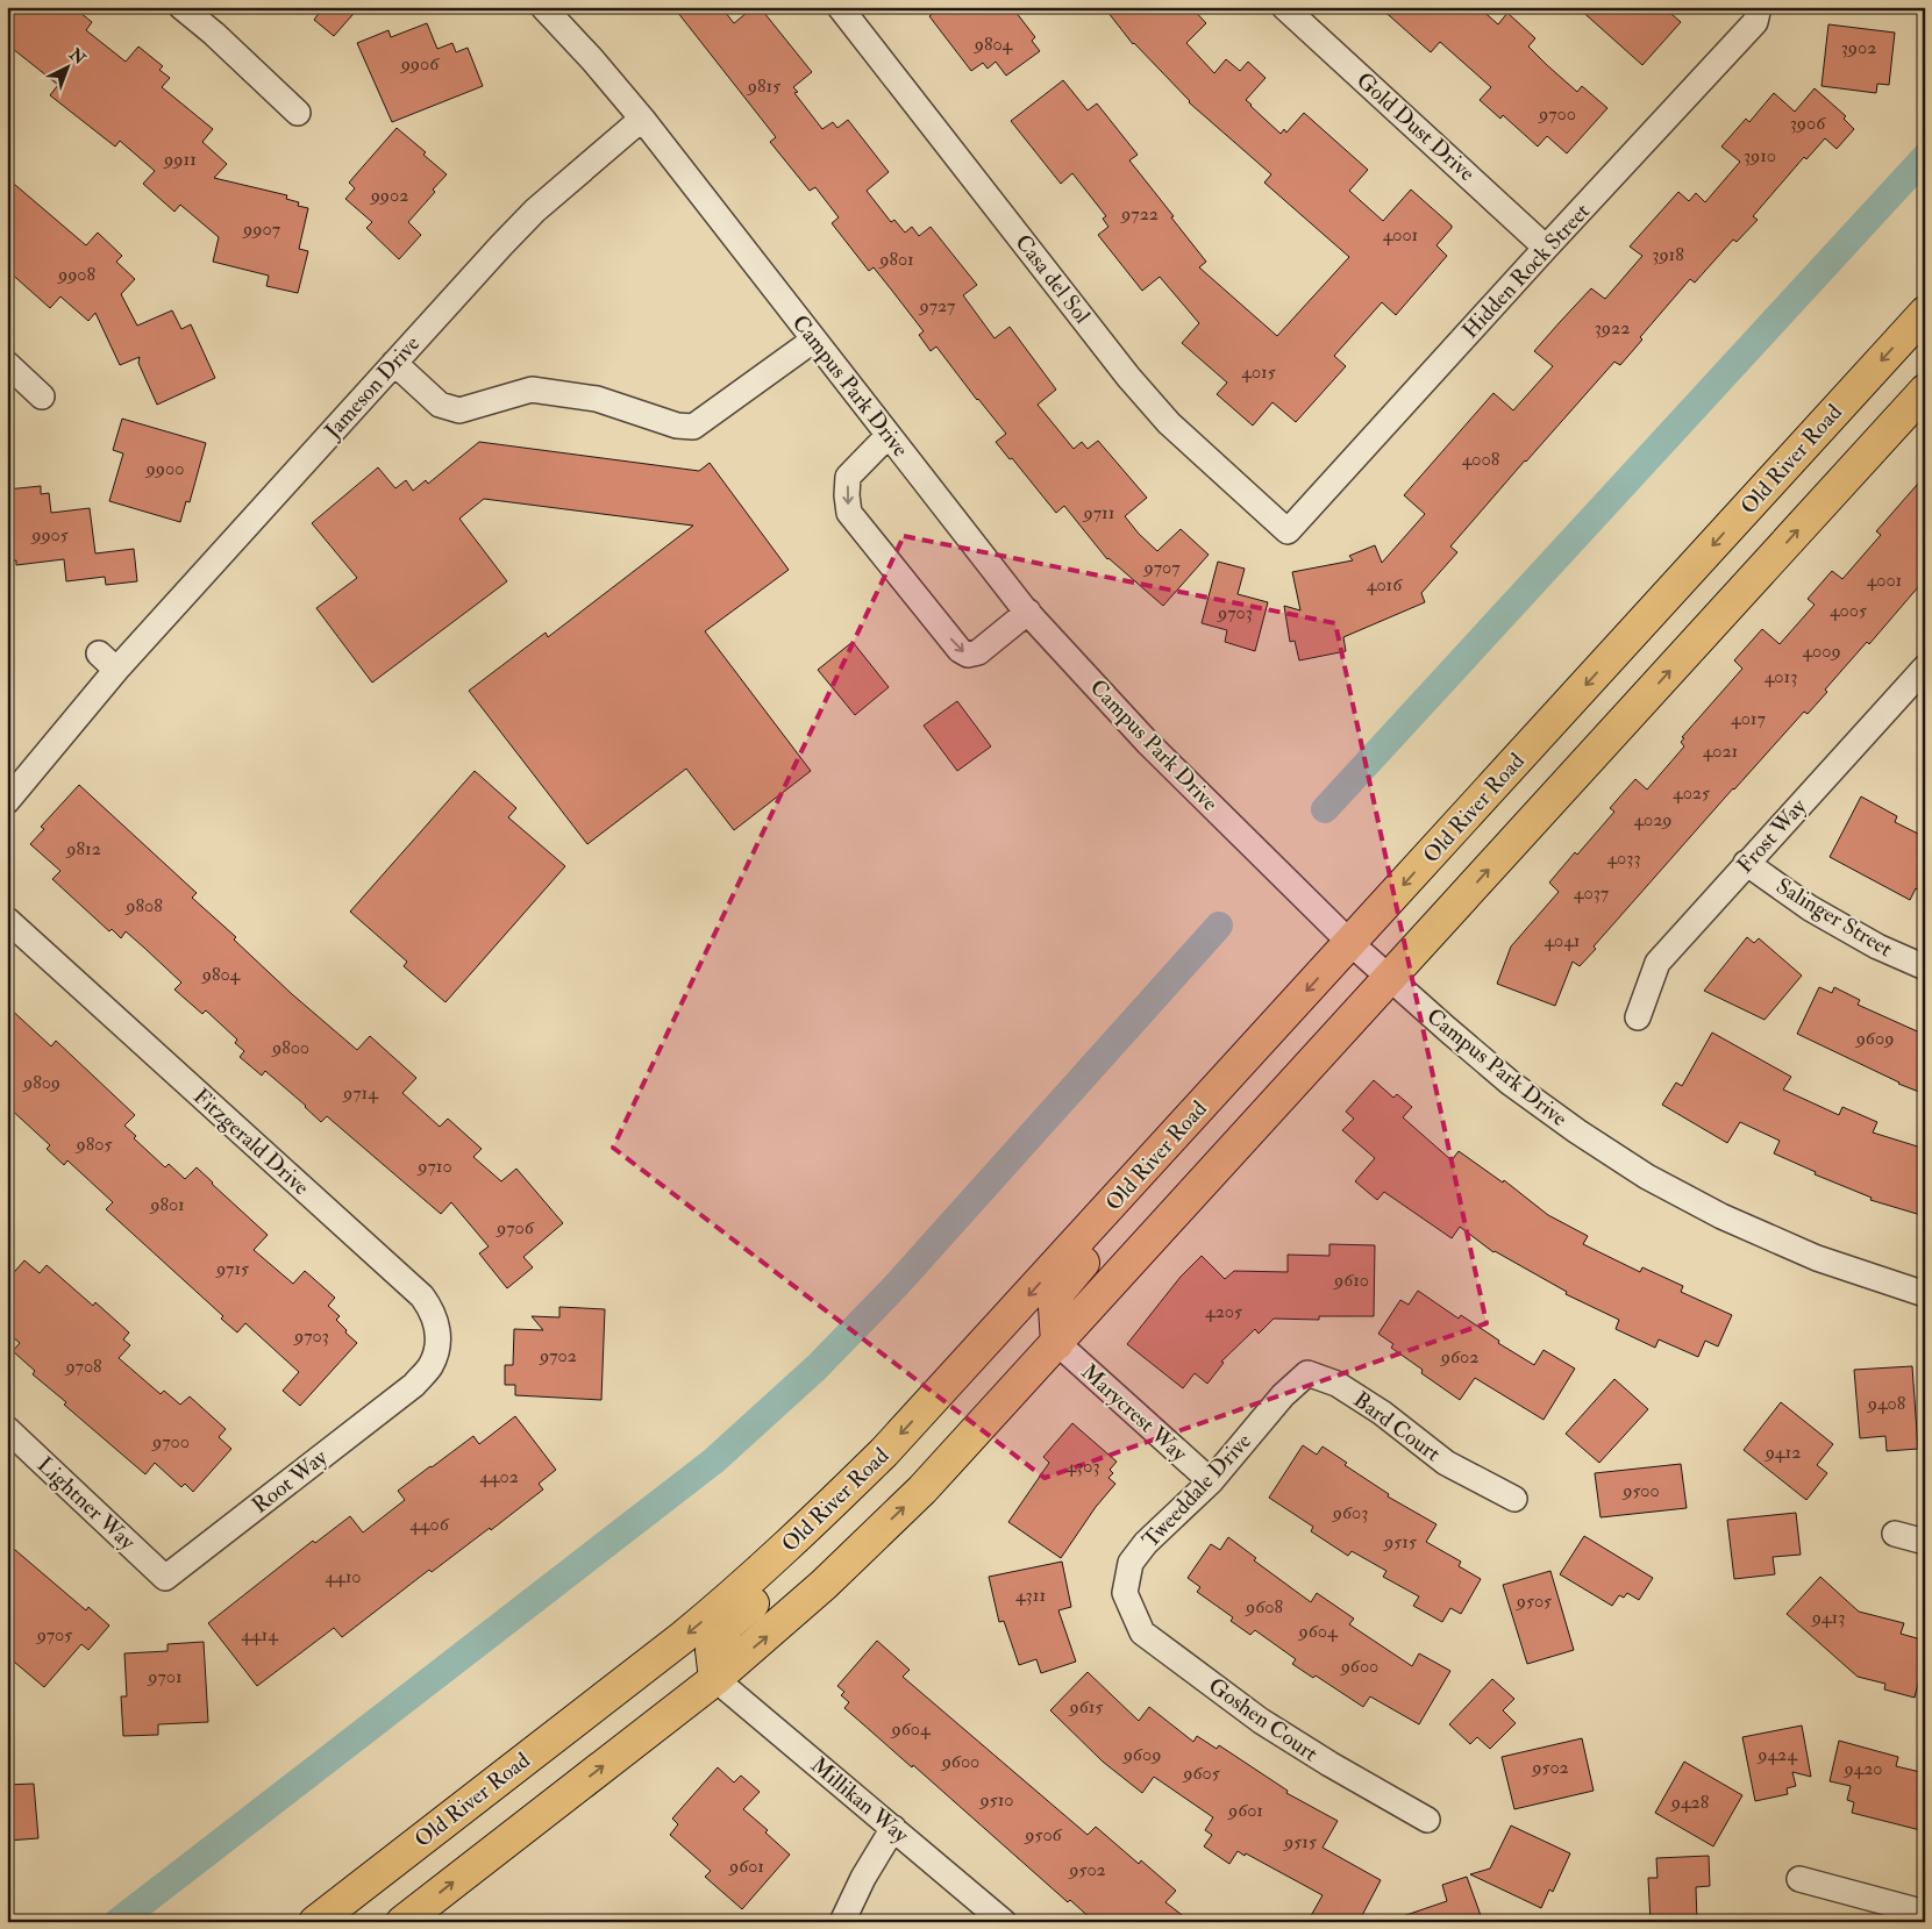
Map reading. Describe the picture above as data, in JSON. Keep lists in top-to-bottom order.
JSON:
{
  "streets": {
    "main road": ["Old River Road"],
    "street": [
      "Gold Dust Drive",
      "Hidden Rock Street",
      "Casa del Sol",
      "Campus Park Drive",
      "Jameson Drive",
      "Frost Way",
      "Salinger Street",
      "Fitzgerald Drive",
      "Marycrest Way",
      "Bard Court",
      "Root Way",
      "Tweeddale Drive",
      "Lightner Way",
      "Goshen Court",
      "Millikan Way"
    ]
  },
  "crossings": [
    ["Gold Dust Drive", "Hidden Rock Street"],
    ["Hidden Rock Street", "Casa del Sol"],
    ["Campus Park Drive", "Jameson Drive"],
    ["Campus Park Drive", "Old River Road"],
    ["Frost Way", "Salinger Street"],
    ["Fitzgerald Drive", "Root Way"],
    ["Marycrest Way", "Tweeddale Drive"],
    ["Bard Court", "Tweeddale Drive"],
    ["Root Way", "Lightner Way"],
    ["Tweeddale Drive", "Goshen Court"]
  ],
  "house_numbers": [
    "9804",
    "3902",
    "9906",
    "9815",
    "9700",
    "3906",
    "3910",
    "9911",
    "9902",
    "9722",
    "9907",
    "4001",
    "3918",
    "9801",
    "9908",
    "9727",
    "3922",
    "4015",
    "4008",
    "9900",
    "9711",
    "9905",
    "9707",
    "4001",
    "4016",
    "4005",
    "9703",
    "4009",
    "4013",
    "4017",
    "4021",
    "4025",
    "4029",
    "9812",
    "4033",
    "4037",
    "9808",
    "4041",
    "9804",
    "9609",
    "9800",
    "9809",
    "9714",
    "9805",
    "9710",
    "9801",
    "9706",
    "9715",
    "9610",
    "4205",
    "9703",
    "9702",
    "9602",
    "9708",
    "9408",
    "9700",
    "9412",
    "4303",
    "4402",
    "9500",
    "9603",
    "4406",
    "9515",
    "4410",
    "4311",
    "9505",
    "9608",
    "9413",
    "9604",
    "9705",
    "4414",
    "9600",
    "9701",
    "9615",
    "9604",
    "9609",
    "9424",
    "9600",
    "9502",
    "9420",
    "9605",
    "9510",
    "9428",
    "9601",
    "9506",
    "9515",
    "9601",
    "9502"
  ],
  "north": "top right"
}
